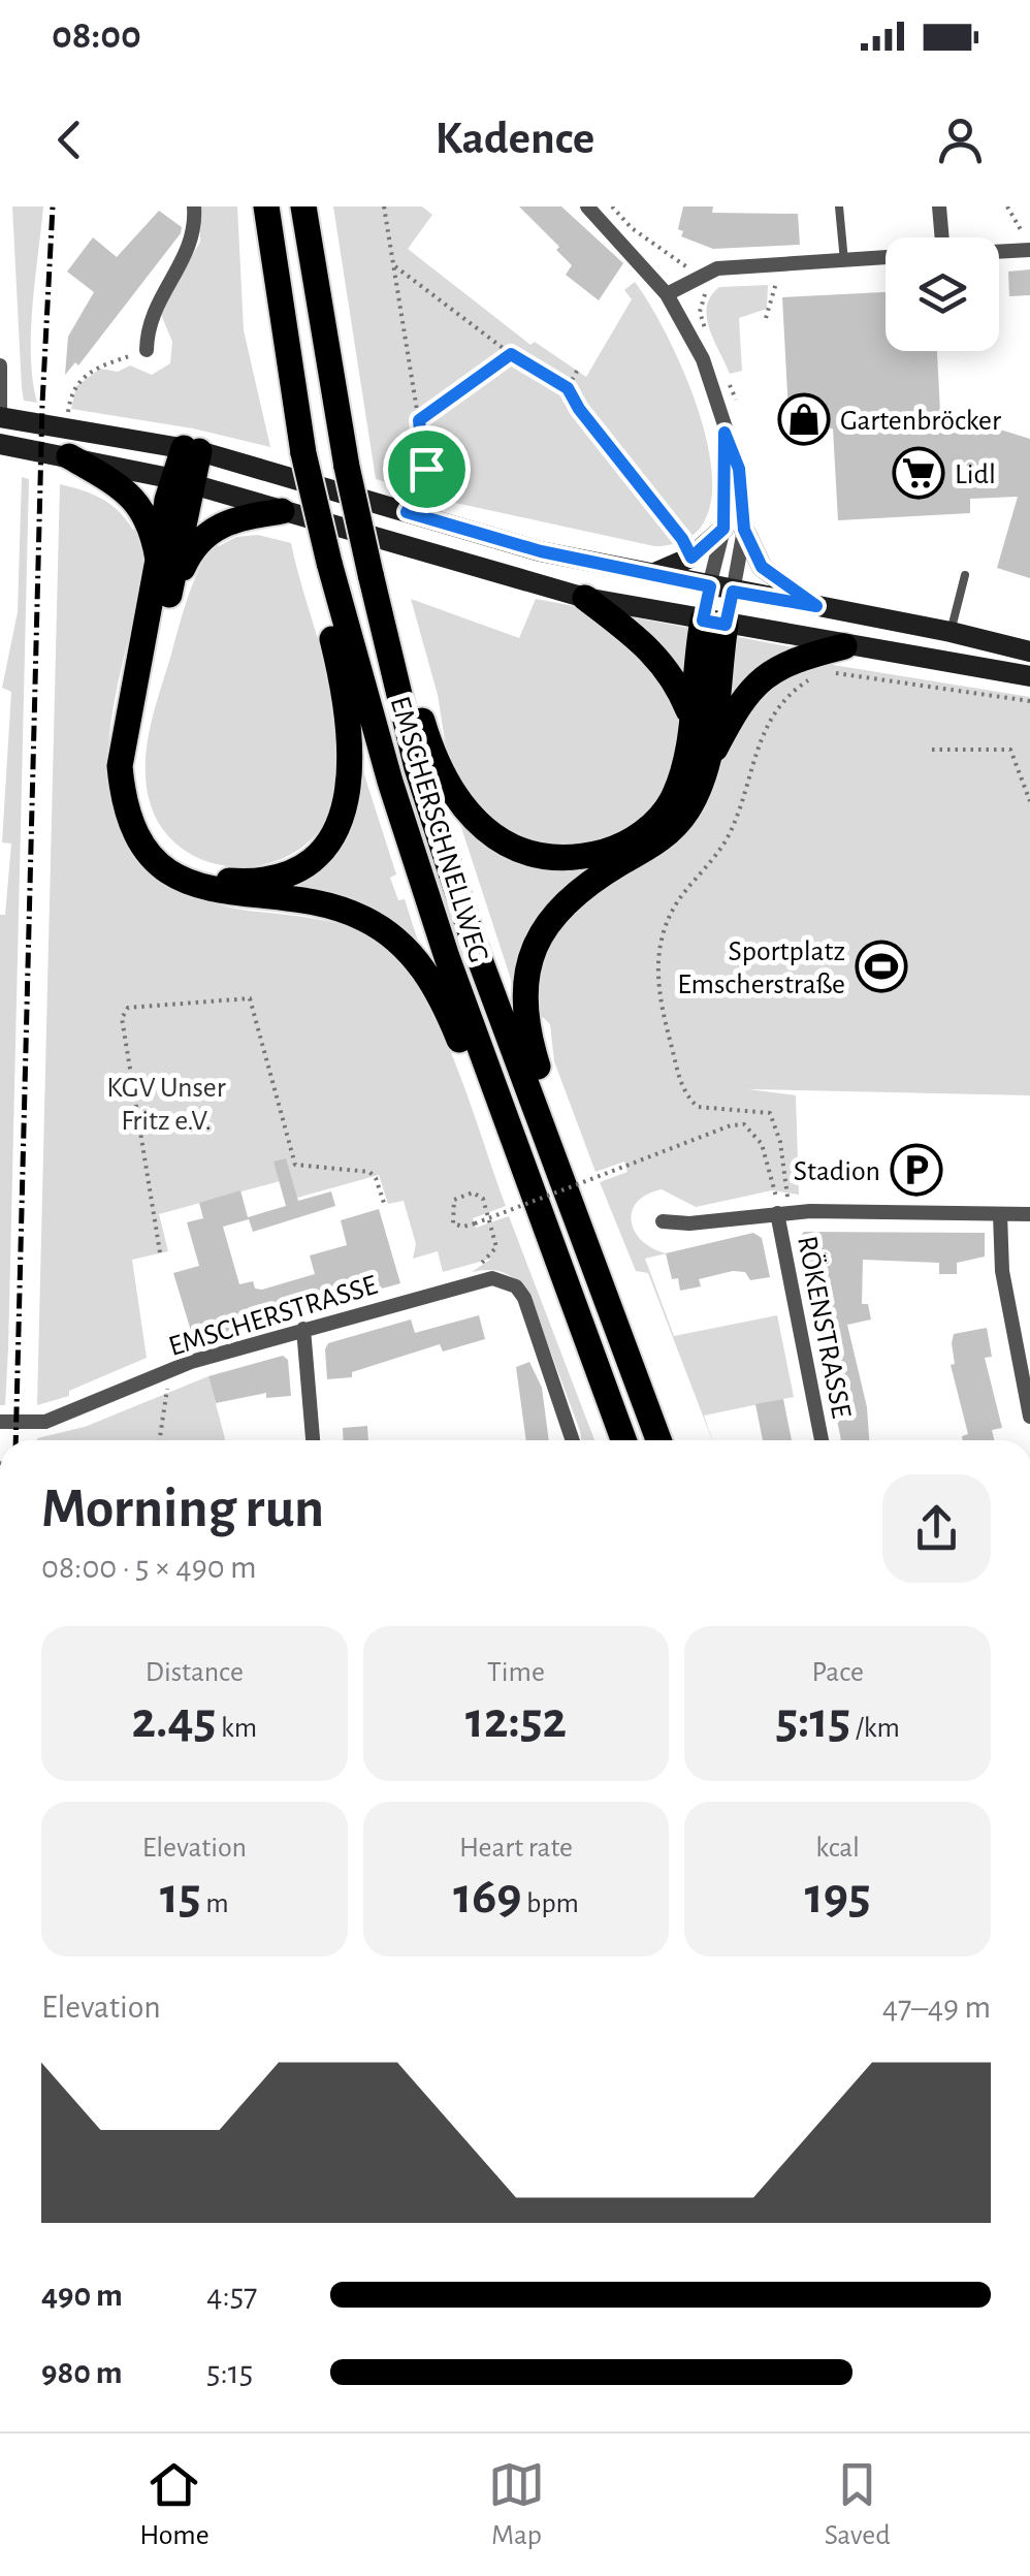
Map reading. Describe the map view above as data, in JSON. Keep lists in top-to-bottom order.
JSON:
{
  "streets": {
    "highway": ["EMSCHERSCHNELLWEG"],
    "street": ["EMSCHERSTRASSE", "RÖKENSTRASSE"]
  },
  "parks": ["KGV Unser Fritz e.V."],
  "places": {
    "shop": ["Gartenbröcker"],
    "supermarket": ["Lidl"],
    "sports": ["Sportplatz Emscherstraße"],
    "parking": ["Stadion"]
  },
  "page": {
    "status": "08:00",
    "header": "Kadence",
    "heading": ["Morning run", "08:00 · 5 × 490 m"],
    "stats": [
      ["Distance", "2.45 km"],
      ["Time", "12:52"],
      ["Pace", "5:15 /km"],
      ["Elevation", "15 m"],
      ["Heart rate", "169 bpm"],
      ["kcal", "195"]
    ],
    "chart": ["Elevation", "47–49 m"],
    "list": [
      {
        "name": "490 m",
        "note": "4:57"
      },
      {
        "name": "980 m",
        "note": "5:15"
      }
    ],
    "tabs": ["Home", "Map", "Saved"]
  }
}
